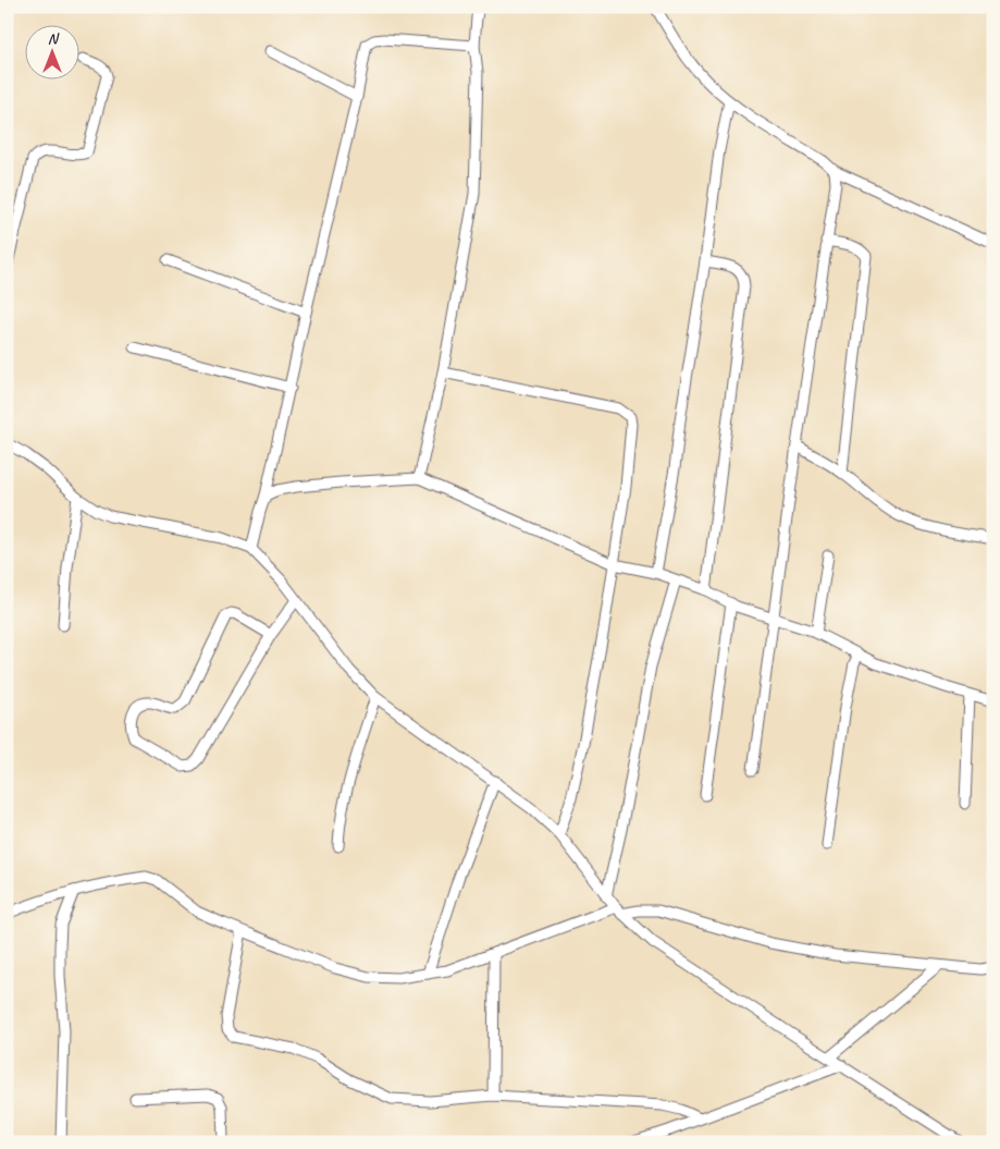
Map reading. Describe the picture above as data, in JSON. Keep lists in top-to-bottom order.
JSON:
{
  "north": "top"
}
